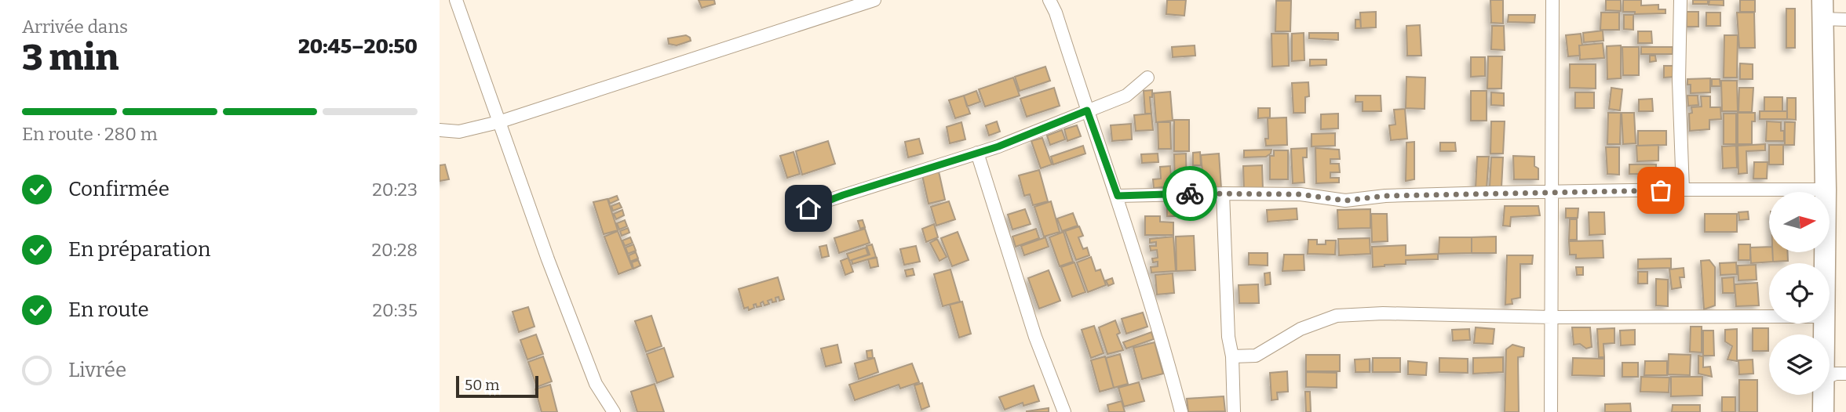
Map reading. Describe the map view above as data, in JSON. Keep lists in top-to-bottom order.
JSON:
{
  "scale_bar": "50 m",
  "north": "right",
  "page": {
    "heading": ["3 min", "Arrivée dans", "20:45–20:50"],
    "bar": "En route · 280 m",
    "list": [
      ["Confirmée", "20:23"],
      ["En préparation", "20:28"],
      ["En route", "20:35"],
      "Livrée"
    ],
    "scale": "50 m"
  }
}
